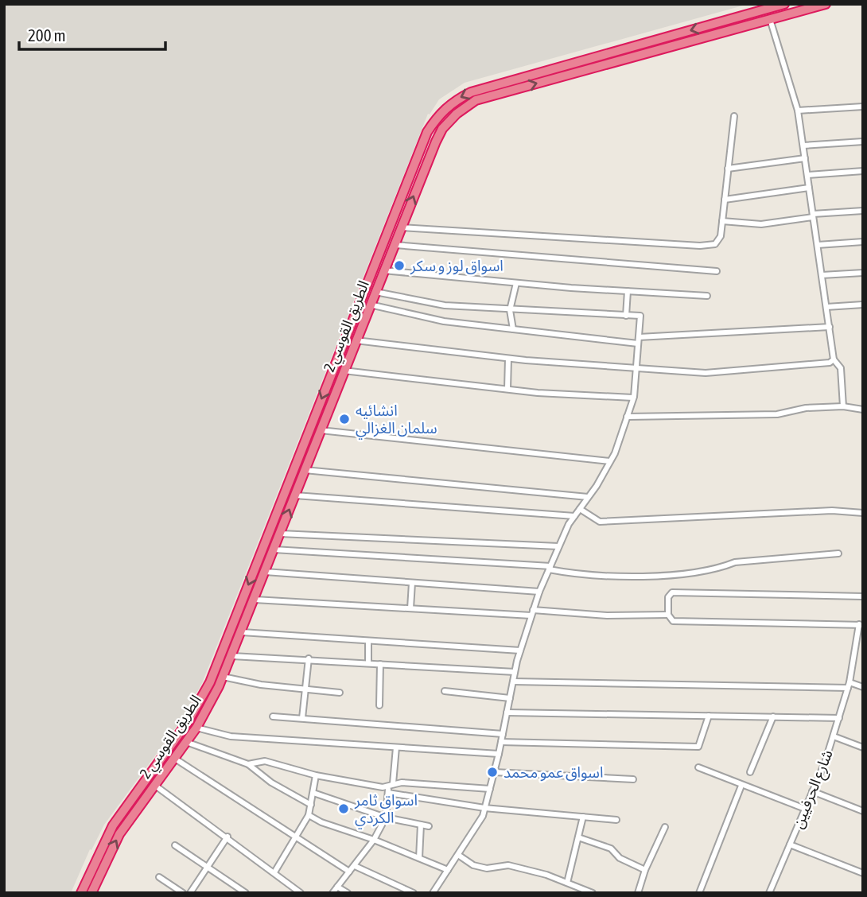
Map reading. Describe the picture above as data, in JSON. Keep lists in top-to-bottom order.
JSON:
{
  "streets": {
    "highway": ["الطريق القوسي 2"],
    "street": ["شارع الحرفيين"]
  },
  "places": [
    "اسواق لوز و سكر",
    "انشائيه سلمان الغزالي",
    "اسواق عمو محمد",
    "اسواق ثامر الكردي"
  ],
  "scale_bar": "200 m"
}
